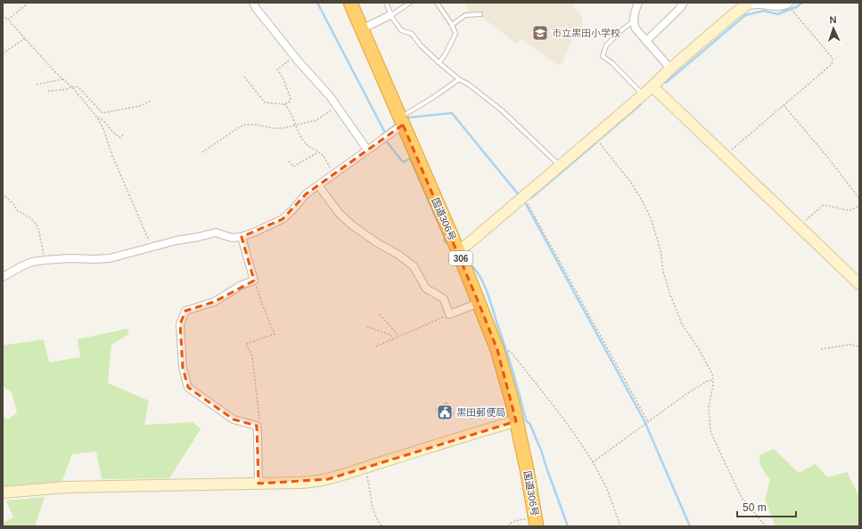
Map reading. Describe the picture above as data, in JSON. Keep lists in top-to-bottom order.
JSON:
{
  "streets": {
    "highway": ["国道306号", "306"]
  },
  "places": {
    "school or university": ["市立黒田小学校"],
    "public building": ["黒田郵便局"]
  },
  "scale_bar": "50 m",
  "north": "top"
}
